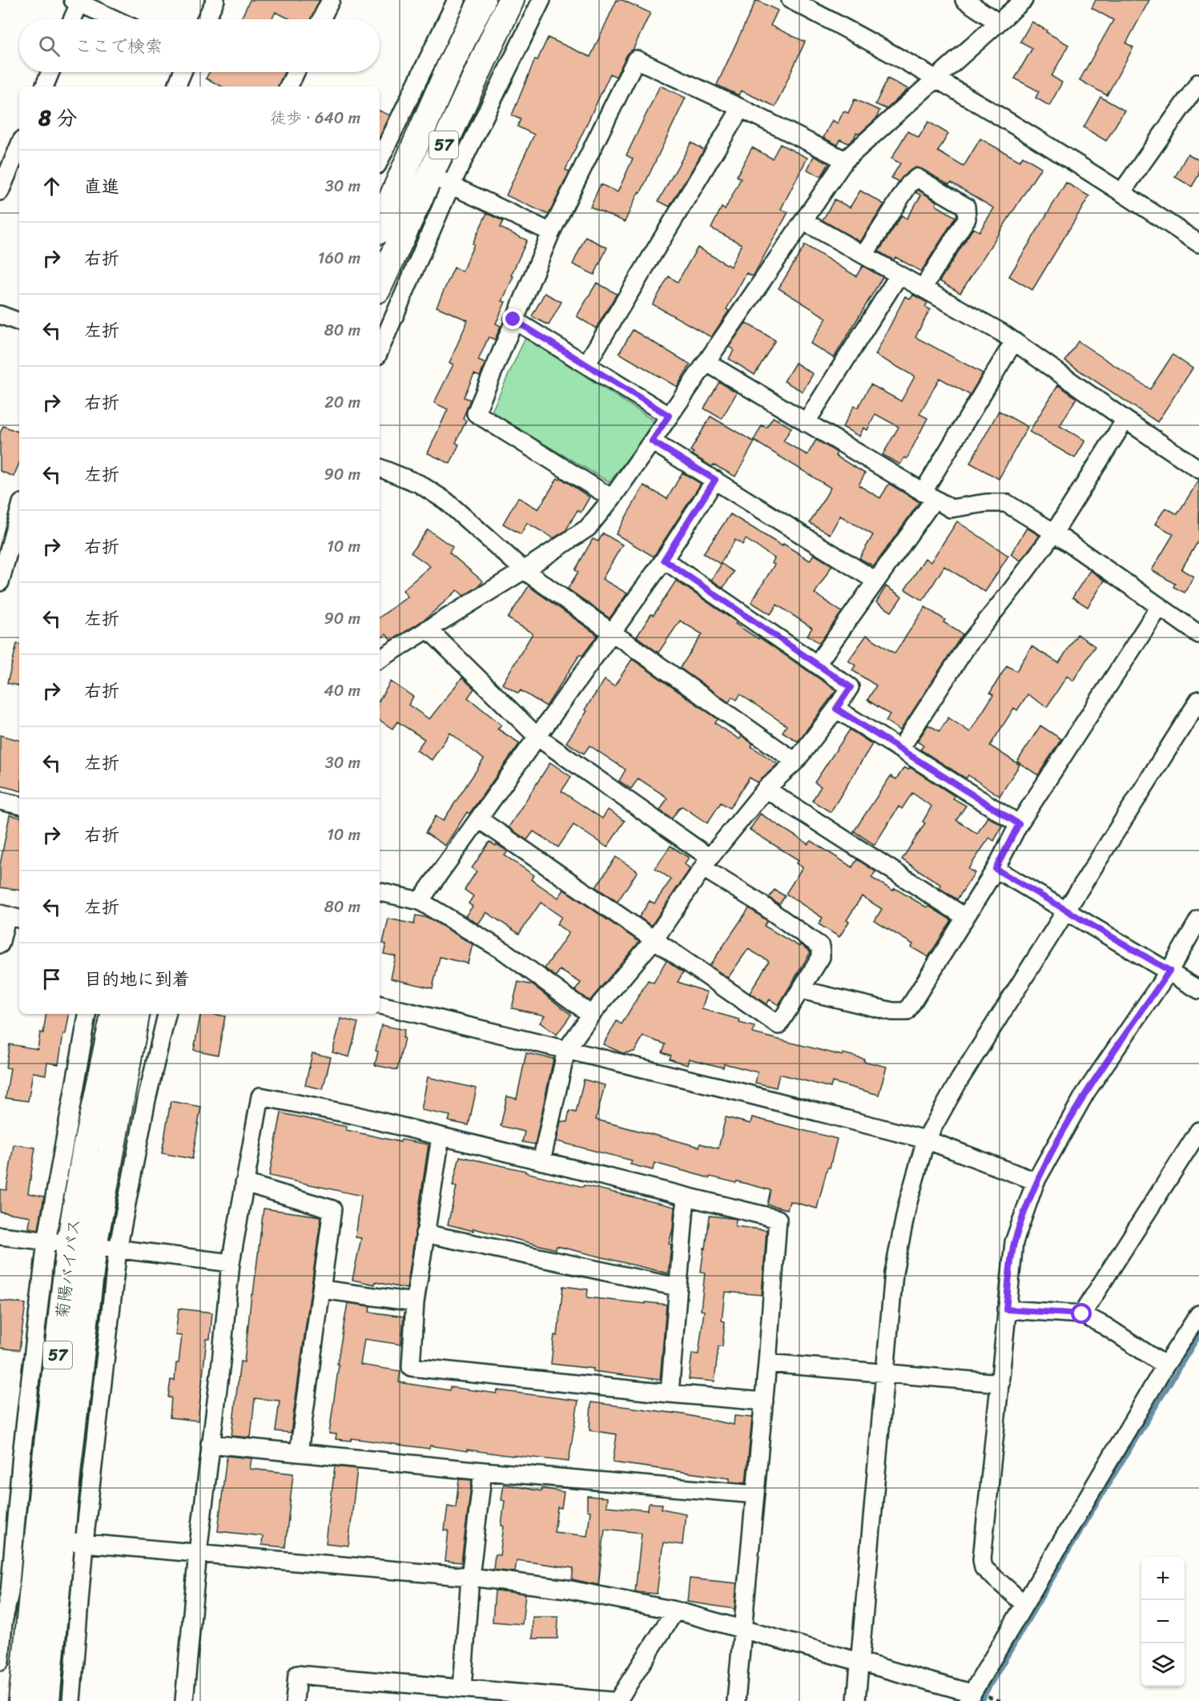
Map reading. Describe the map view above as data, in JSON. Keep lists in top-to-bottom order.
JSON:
{
  "streets": {
    "highway": ["57", "菊陽バイパス"]
  },
  "page": {
    "search": "ここで検索",
    "heading": ["8 分", "徒歩 · 640 m"],
    "list": [
      ["直進", "30 m"],
      ["右折", "160 m"],
      ["左折", "80 m"],
      ["右折", "20 m"],
      ["左折", "90 m"],
      ["右折", "10 m"],
      ["左折", "90 m"],
      ["右折", "40 m"],
      ["左折", "30 m"],
      ["右折", "10 m"],
      ["左折", "80 m"],
      "目的地に到着"
    ],
    "map_buttons": ["+", "−"]
  }
}
